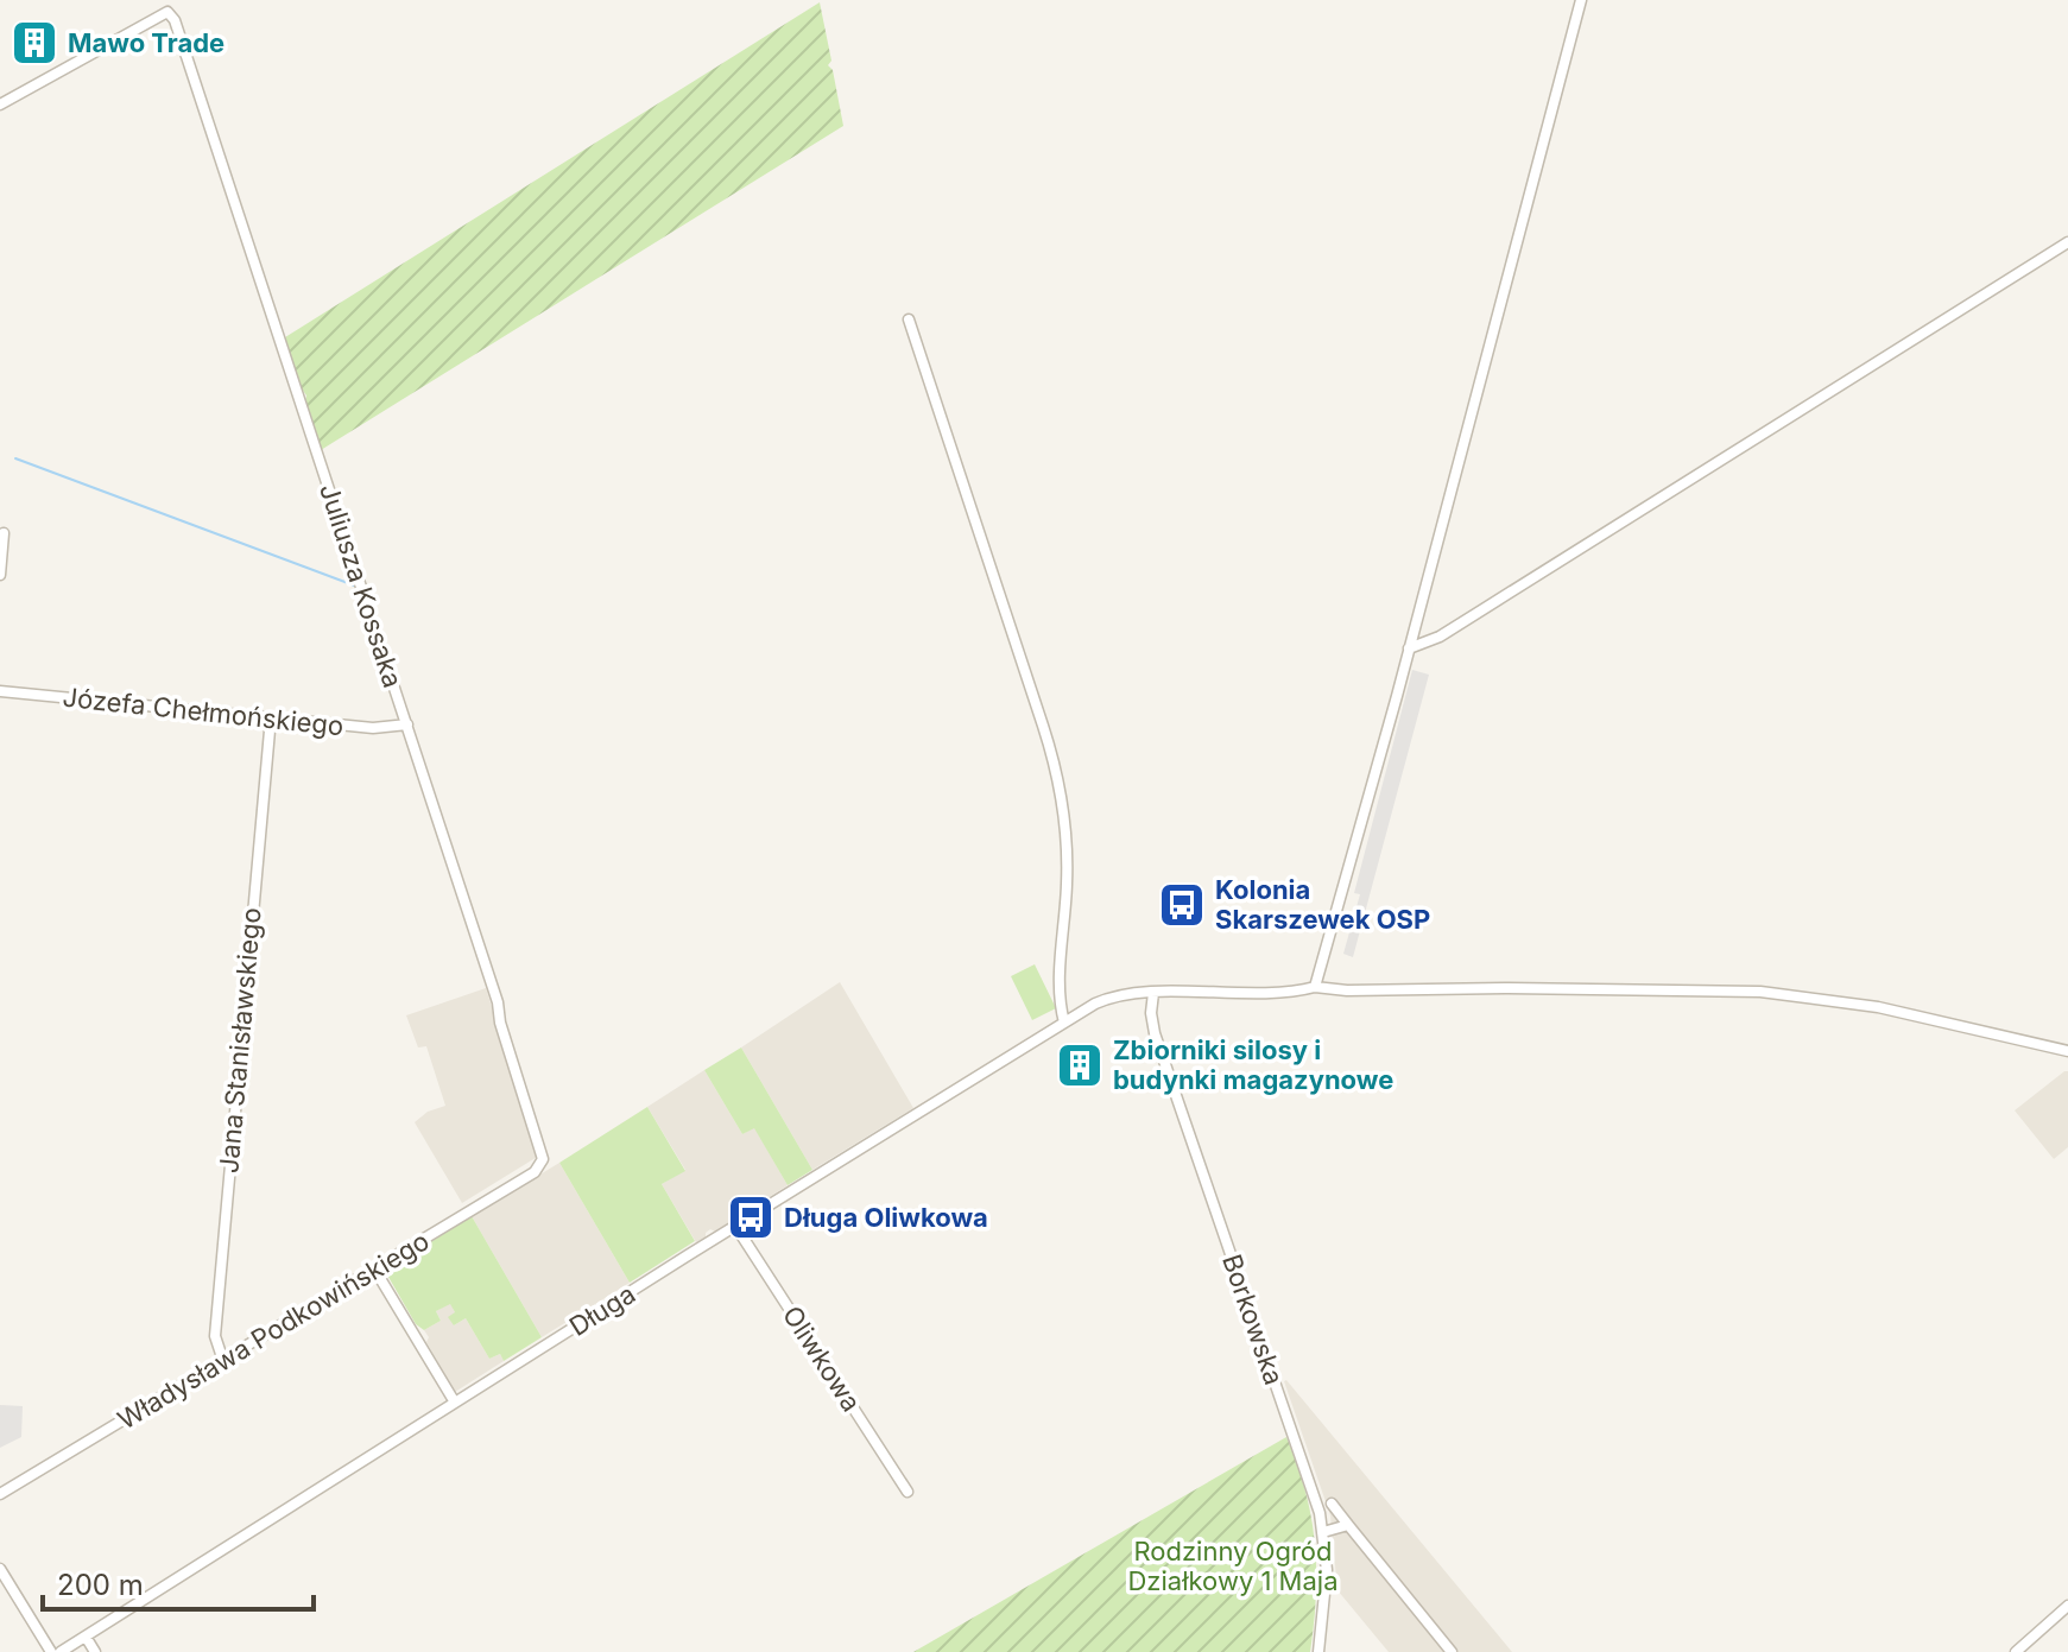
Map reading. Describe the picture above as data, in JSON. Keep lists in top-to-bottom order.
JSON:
{
  "streets": {
    "street": [
      "Juliusza Kossaka",
      "Józefa Chełmońskiego",
      "Jana Stanisławskiego",
      "Długa",
      "Borkowska",
      "Władysława Podkowińskiego",
      "Oliwkowa"
    ]
  },
  "crossings": [
    ["Juliusza Kossaka", "Józefa Chełmońskiego"],
    ["Juliusza Kossaka", "Władysława Podkowińskiego"],
    ["Józefa Chełmońskiego", "Jana Stanisławskiego"],
    ["Jana Stanisławskiego", "Władysława Podkowińskiego"],
    ["Długa", "Borkowska"],
    ["Długa", "Oliwkowa"]
  ],
  "parks": ["Rodzinny Ogród Działkowy 1 Maja"],
  "places": {
    "building": ["Mawo Trade", "Zbiorniki silosy i budynki magazynowe"],
    "bus stop": ["Kolonia Skarszewek OSP", "Długa Oliwkowa"]
  },
  "scale_bar": "200 m"
}
